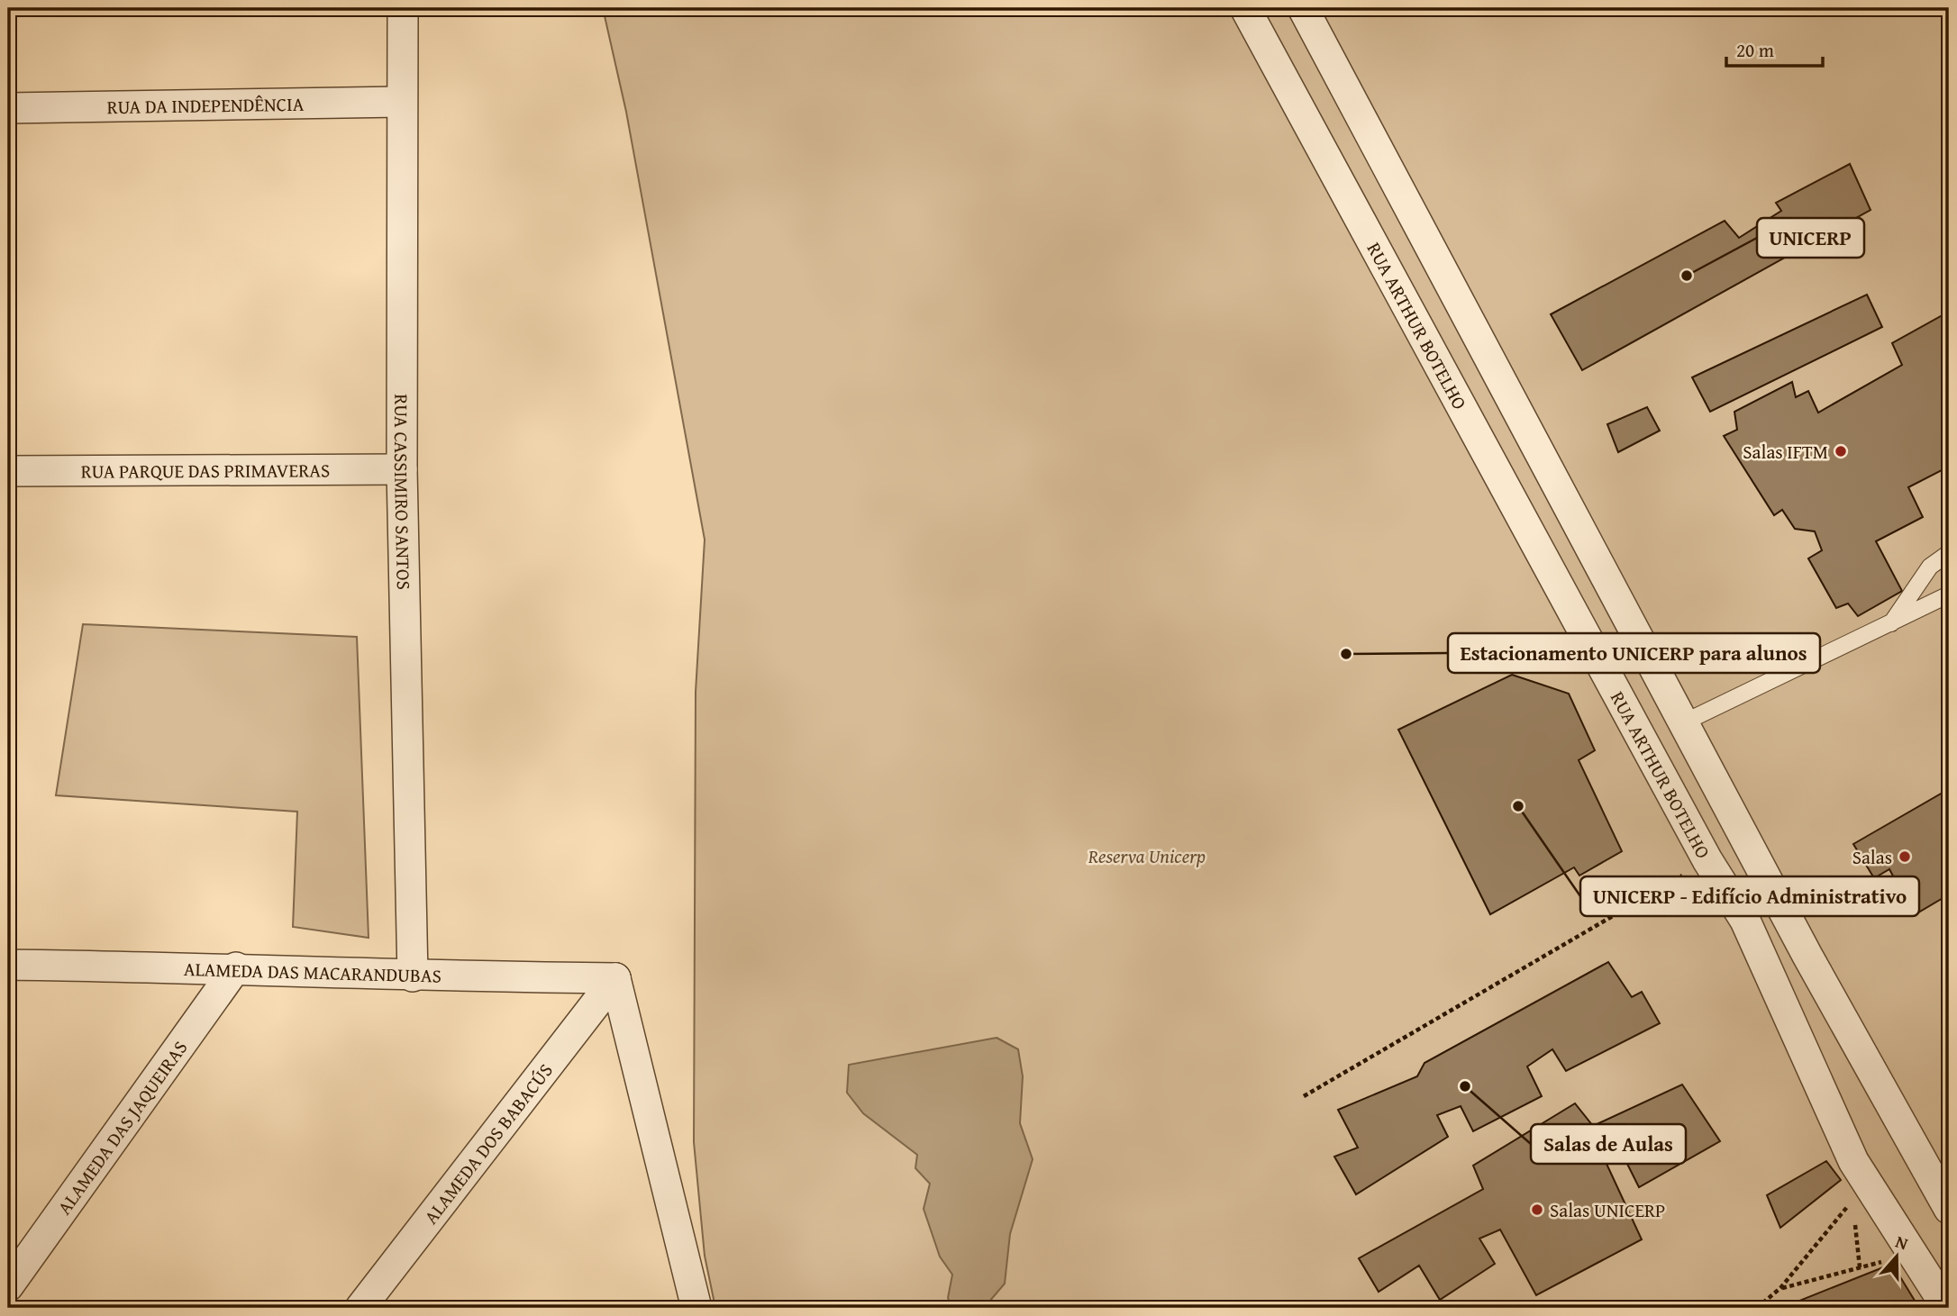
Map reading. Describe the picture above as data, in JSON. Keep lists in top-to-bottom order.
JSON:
{
  "streets": {
    "street": [
      "RUA DA INDEPENDÊNCIA",
      "RUA ARTHUR BOTELHO",
      "RUA PARQUE DAS PRIMAVERAS",
      "RUA CASSIMIRO SANTOS",
      "ALAMEDA DAS MACARANDUBAS",
      "ALAMEDA DAS JAQUEIRAS",
      "ALAMEDA DOS BABACÚS"
    ]
  },
  "crossings": [
    ["RUA DA INDEPENDÊNCIA", "RUA CASSIMIRO SANTOS"],
    ["RUA PARQUE DAS PRIMAVERAS", "RUA CASSIMIRO SANTOS"],
    ["RUA CASSIMIRO SANTOS", "ALAMEDA DAS MACARANDUBAS"],
    ["ALAMEDA DAS MACARANDUBAS", "ALAMEDA DAS JAQUEIRAS"],
    ["ALAMEDA DAS MACARANDUBAS", "ALAMEDA DOS BABACÚS"]
  ],
  "parks": ["Reserva Unicerp"],
  "places": [
    "UNICERP",
    "Salas IFTM",
    "Estacionamento UNICERP para alunos",
    "UNICERP - Edifício Administrativo",
    "Salas",
    "Salas de Aulas",
    "Salas UNICERP"
  ],
  "scale_bar": "20 m",
  "north": "top"
}
